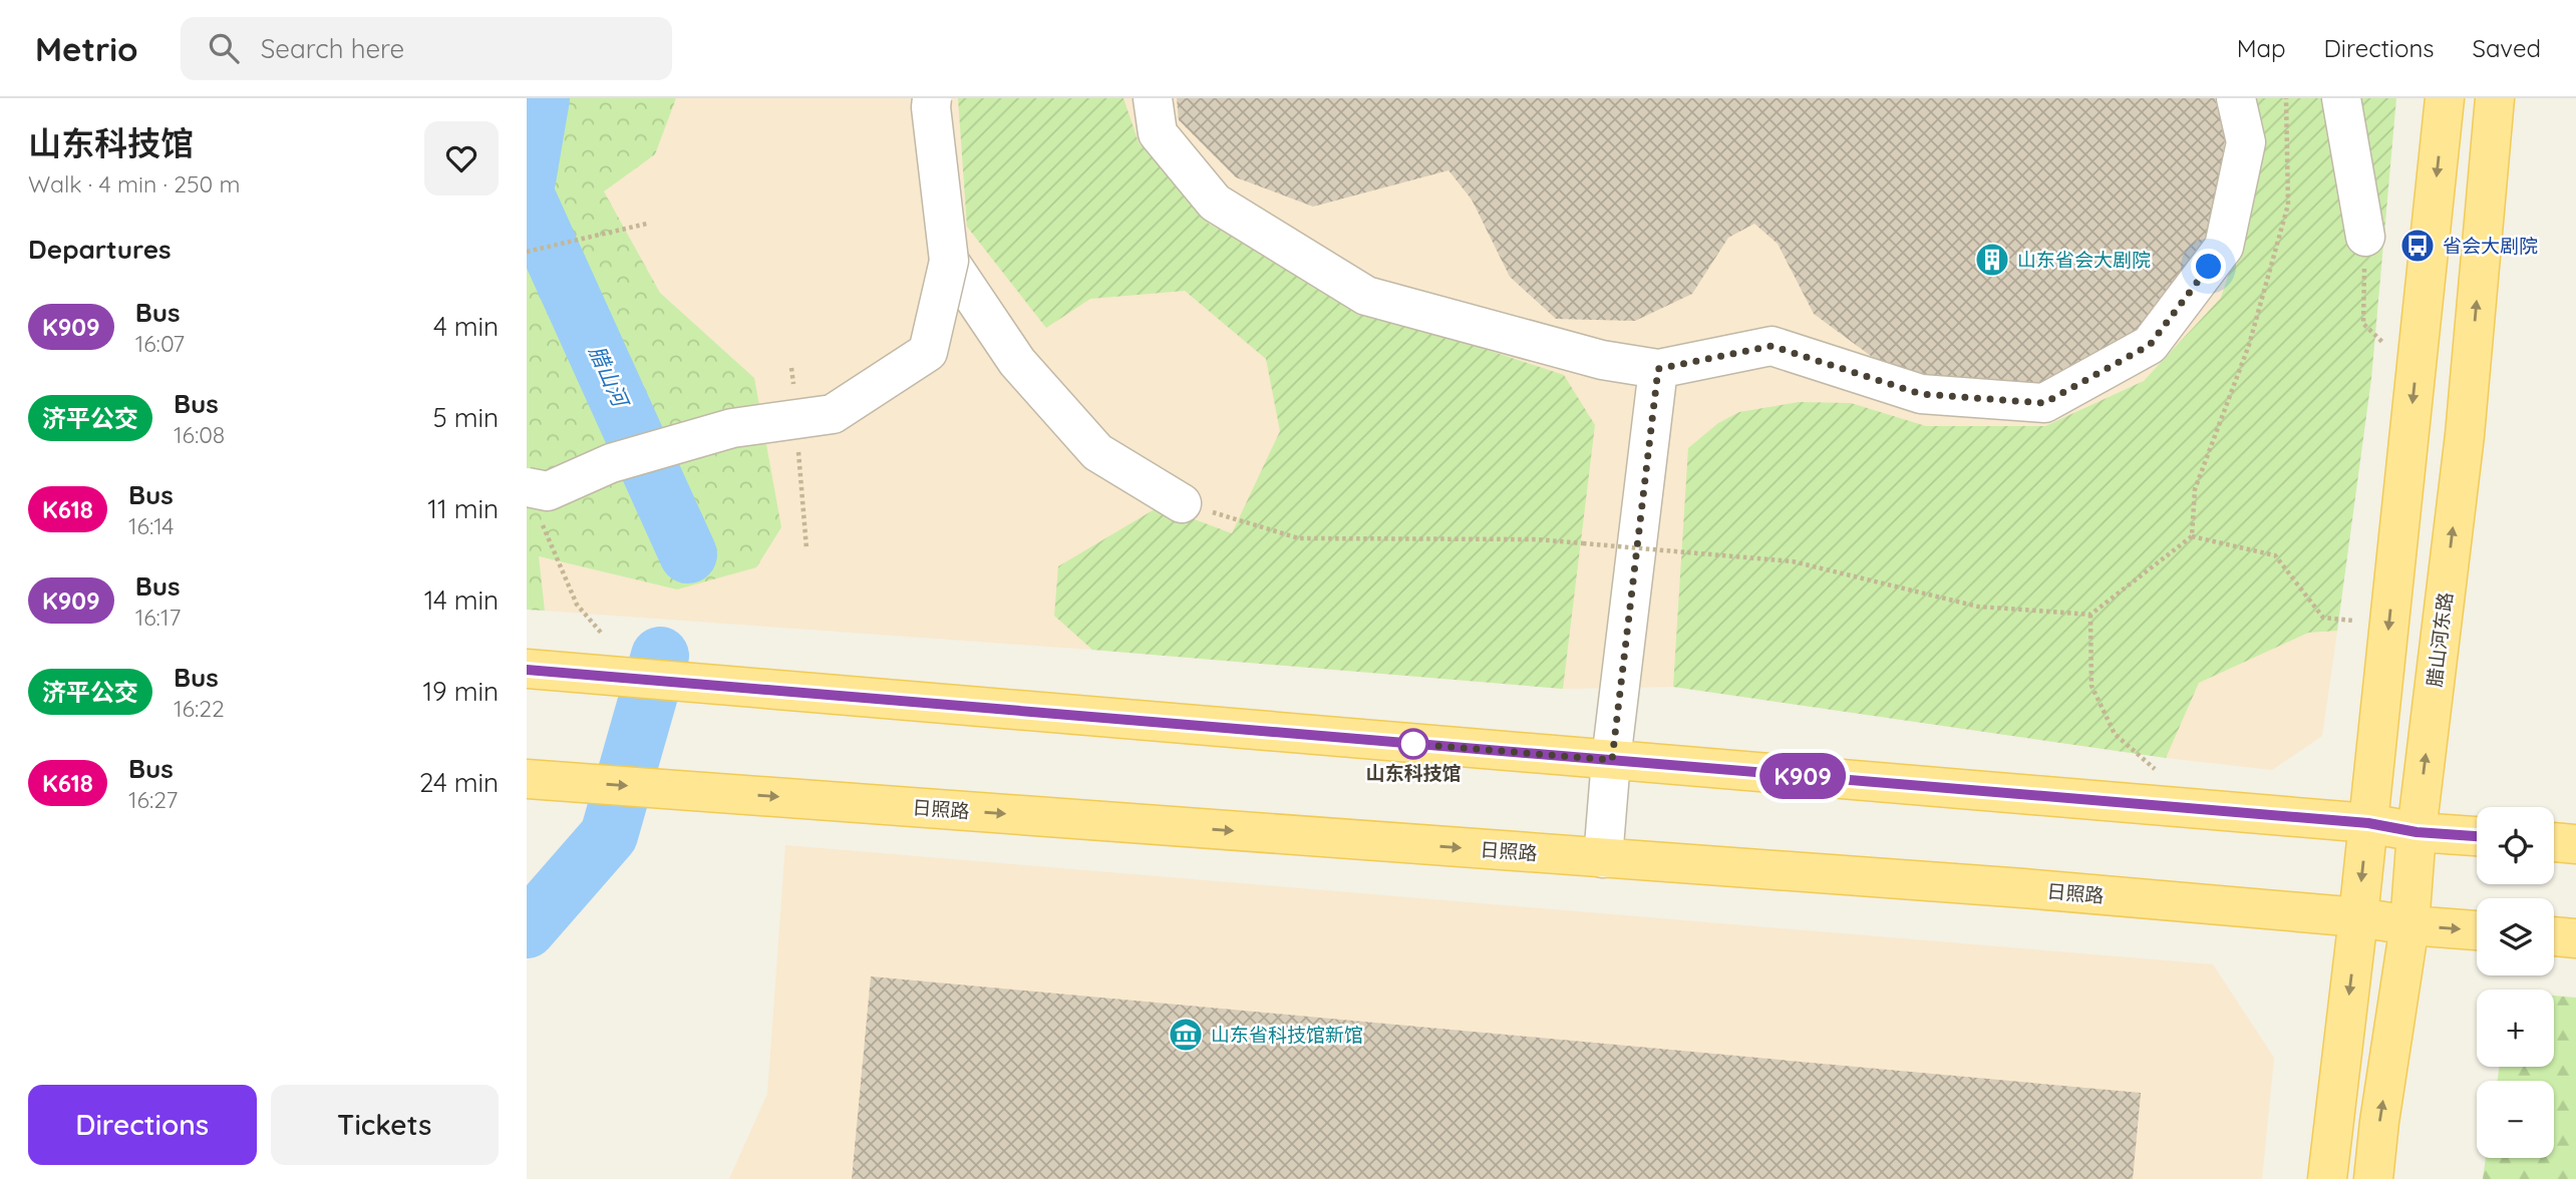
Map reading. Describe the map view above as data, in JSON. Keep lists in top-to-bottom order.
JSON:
{
  "streets": {
    "main road": ["腊山河东路", "日照路"]
  },
  "crossings": [
    ["腊山河东路", "日照路"]
  ],
  "water": ["腊山河"],
  "places": {
    "bus stop": ["省会大剧院"],
    "building": ["山东省会大剧院"],
    "other": ["山东科技馆"],
    "museum": ["山东省科技馆新馆"]
  },
  "lines": ["bus line K909"],
  "page": {
    "header": "Metrio",
    "search": "Search here",
    "nav": ["Map", "Directions", "Saved"],
    "heading": [
      ["山东科技馆", "Walk · 4 min · 250 m"],
      "Departures"
    ],
    "on_map": "K909",
    "list": [
      {
        "mark": "K909",
        "name": "Bus",
        "note": "16:07",
        "value": "4 min"
      },
      {
        "mark": "济平公交",
        "name": "Bus",
        "note": "16:08",
        "value": "5 min"
      },
      {
        "mark": "K618",
        "name": "Bus",
        "note": "16:14",
        "value": "11 min"
      },
      {
        "mark": "K909",
        "name": "Bus",
        "note": "16:17",
        "value": "14 min"
      },
      {
        "mark": "济平公交",
        "name": "Bus",
        "note": "16:22",
        "value": "19 min"
      },
      {
        "mark": "K618",
        "name": "Bus",
        "note": "16:27",
        "value": "24 min"
      }
    ],
    "map_buttons": ["+", "−"],
    "buttons": ["Directions", "Tickets"]
  }
}
